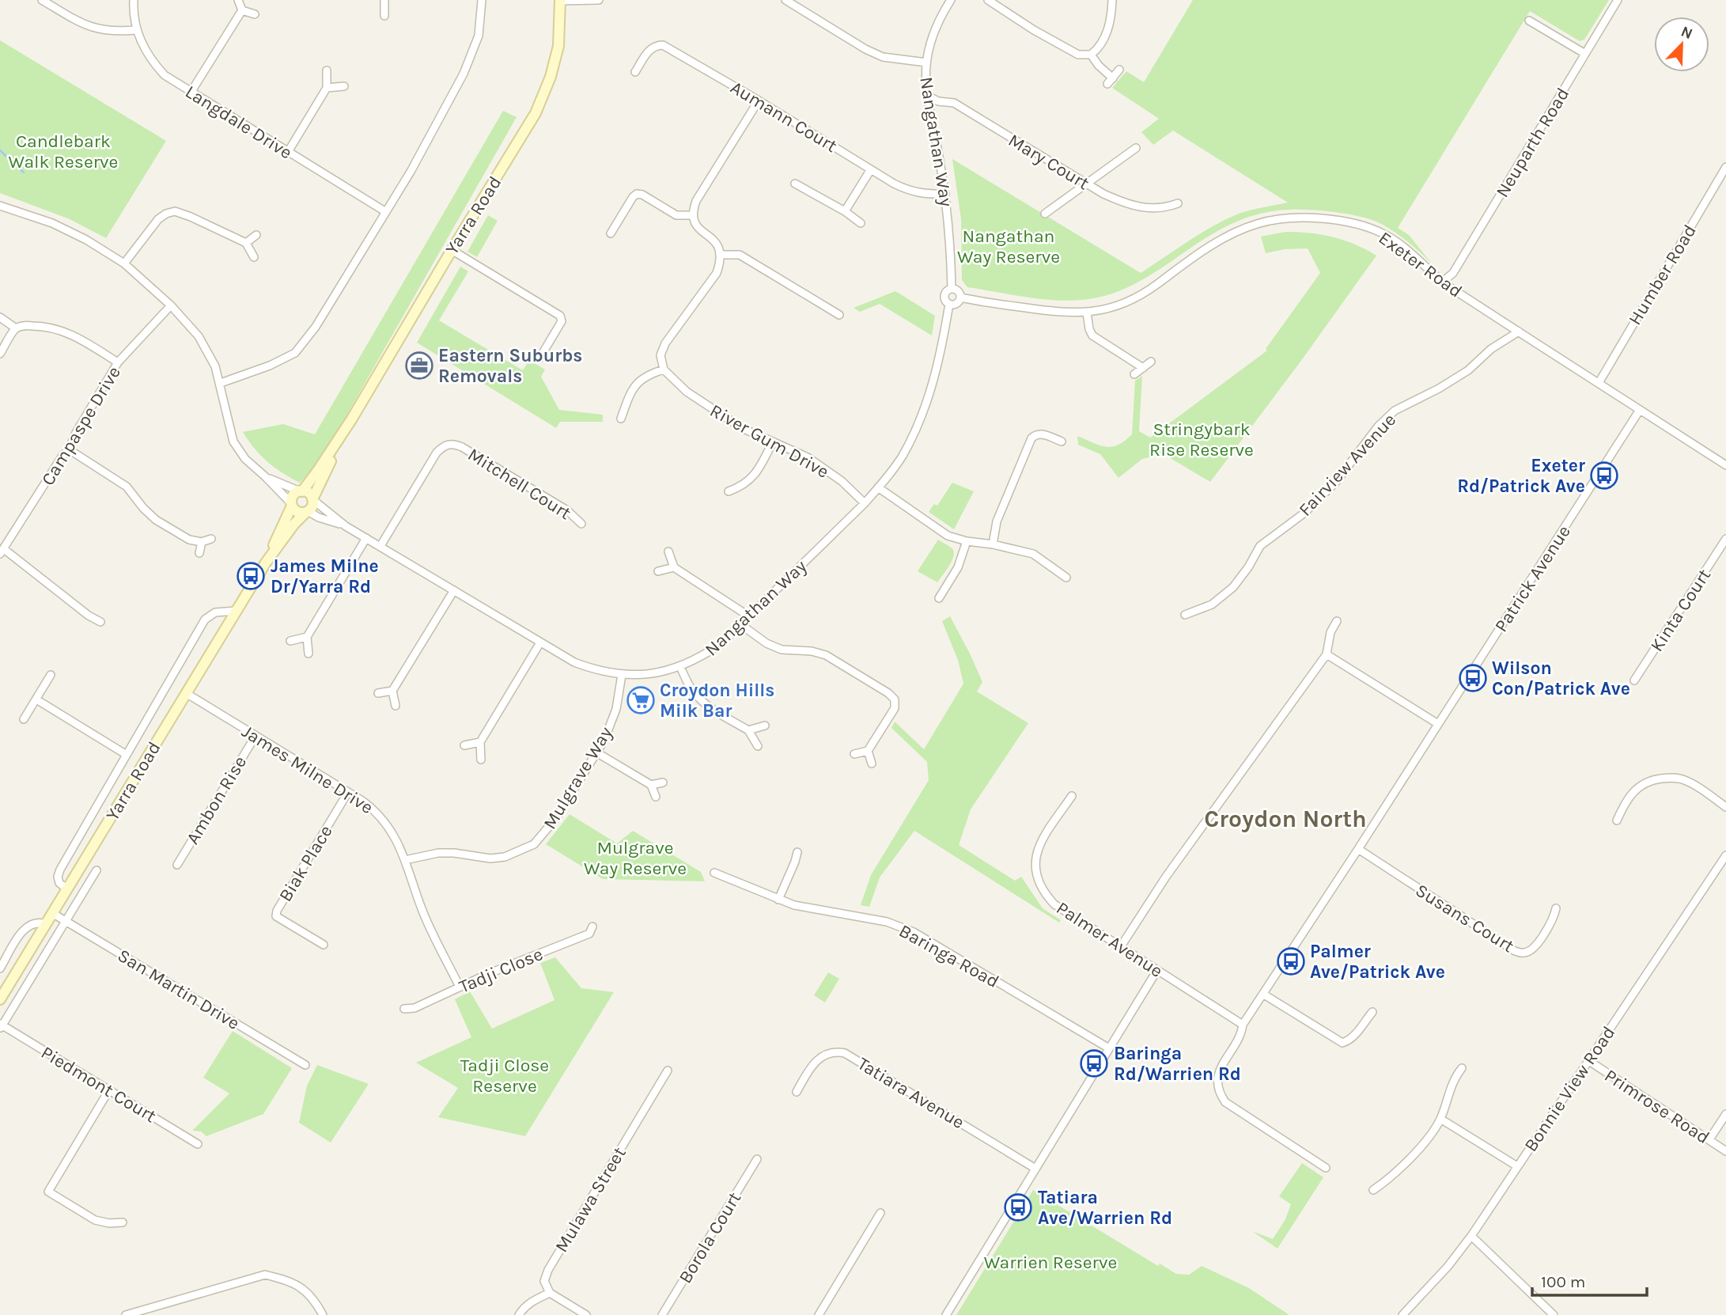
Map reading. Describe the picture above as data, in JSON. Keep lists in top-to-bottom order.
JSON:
{
  "streets": {
    "main road": ["Yarra Road"],
    "street": [
      "Aumann Court",
      "Langdale Drive",
      "Nangathan Way",
      "Neuparth Road",
      "Mary Court",
      "Exeter Road",
      "Humber Road",
      "Campaspe Drive",
      "River Gum Drive",
      "Fairview Avenue",
      "Mitchell Court",
      "Patrick Avenue",
      "Kinta Court",
      "James Milne Drive",
      "Mulgrave Way",
      "Ambon Rise",
      "Biak Place",
      "Susans Court",
      "Palmer Avenue",
      "Baringa Road",
      "Tadji Close",
      "San Martin Drive",
      "Piedmont Court",
      "Bonnie View Road",
      "Tatiara Avenue",
      "Primrose Road",
      "Mulawa Street",
      "Borola Court"
    ]
  },
  "crossings": [
    ["Aumann Court", "Nangathan Way"],
    ["Nangathan Way", "Mary Court"],
    ["Nangathan Way", "Yarra Road"],
    ["Nangathan Way", "Exeter Road"],
    ["Nangathan Way", "River Gum Drive"],
    ["Nangathan Way", "Mitchell Court"],
    ["Nangathan Way", "Mulgrave Way"],
    ["Neuparth Road", "Exeter Road"],
    ["Yarra Road", "James Milne Drive"],
    ["Yarra Road", "San Martin Drive"],
    ["Exeter Road", "Humber Road"],
    ["Exeter Road", "Fairview Avenue"],
    ["Exeter Road", "Patrick Avenue"],
    ["Patrick Avenue", "Susans Court"],
    ["Patrick Avenue", "Palmer Avenue"],
    ["James Milne Drive", "Mulgrave Way"],
    ["James Milne Drive", "Ambon Rise"],
    ["James Milne Drive", "Biak Place"],
    ["James Milne Drive", "Tadji Close"],
    ["Bonnie View Road", "Primrose Road"]
  ],
  "districts": ["Croydon North"],
  "parks": [
    "Candlebark Walk Reserve",
    "Nangathan Way Reserve",
    "Stringybark Rise Reserve",
    "Mulgrave Way Reserve",
    "Tadji Close Reserve",
    "Warrien Reserve"
  ],
  "places": {
    "office": ["Eastern Suburbs Removals"],
    "bus stop": [
      "Exeter Rd/Patrick Ave",
      "James Milne Dr/Yarra Rd",
      "Wilson Con/Patrick Ave",
      "Palmer Ave/Patrick Ave",
      "Baringa Rd/Warrien Rd",
      "Tatiara Ave/Warrien Rd"
    ],
    "supermarket": ["Croydon Hills Milk Bar"]
  },
  "scale_bar": "100 m",
  "north": "top right"
}
